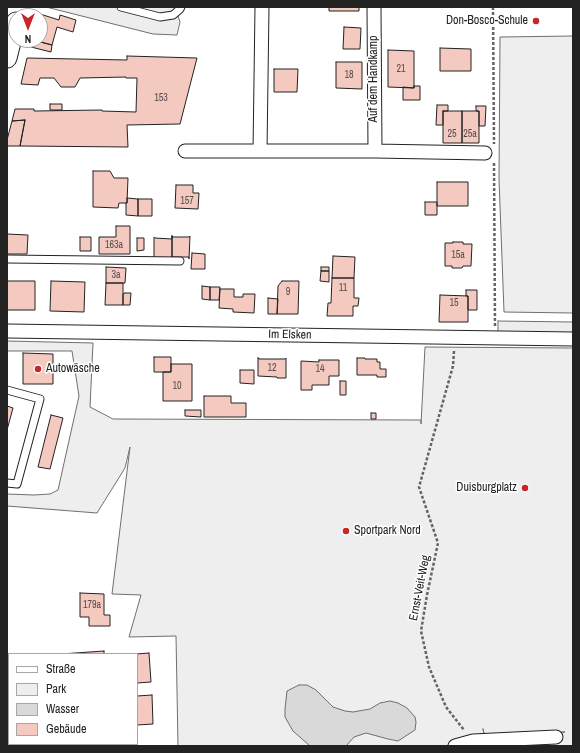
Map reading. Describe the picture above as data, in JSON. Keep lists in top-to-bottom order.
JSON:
{
  "streets": {
    "street": ["Auf dem Handkamp", "Im Elsken"],
    "path": ["Ernst-Veit-Weg"]
  },
  "crossings": [
    ["Im Elsken", "Ernst-Veit-Weg"]
  ],
  "places": [
    "Don-Bosco-Schule",
    "Autowäsche",
    "Duisburgplatz",
    "Sportpark Nord"
  ],
  "house_numbers": [
    "21",
    "18",
    "153",
    "25",
    "25a",
    "157",
    "163a",
    "15a",
    "3a",
    "11",
    "9",
    "15",
    "12",
    "14",
    "10",
    "179a"
  ],
  "legend": [
    "Straße",
    "Park",
    "Wasser",
    "Gebäude"
  ],
  "north": "bottom"
}
